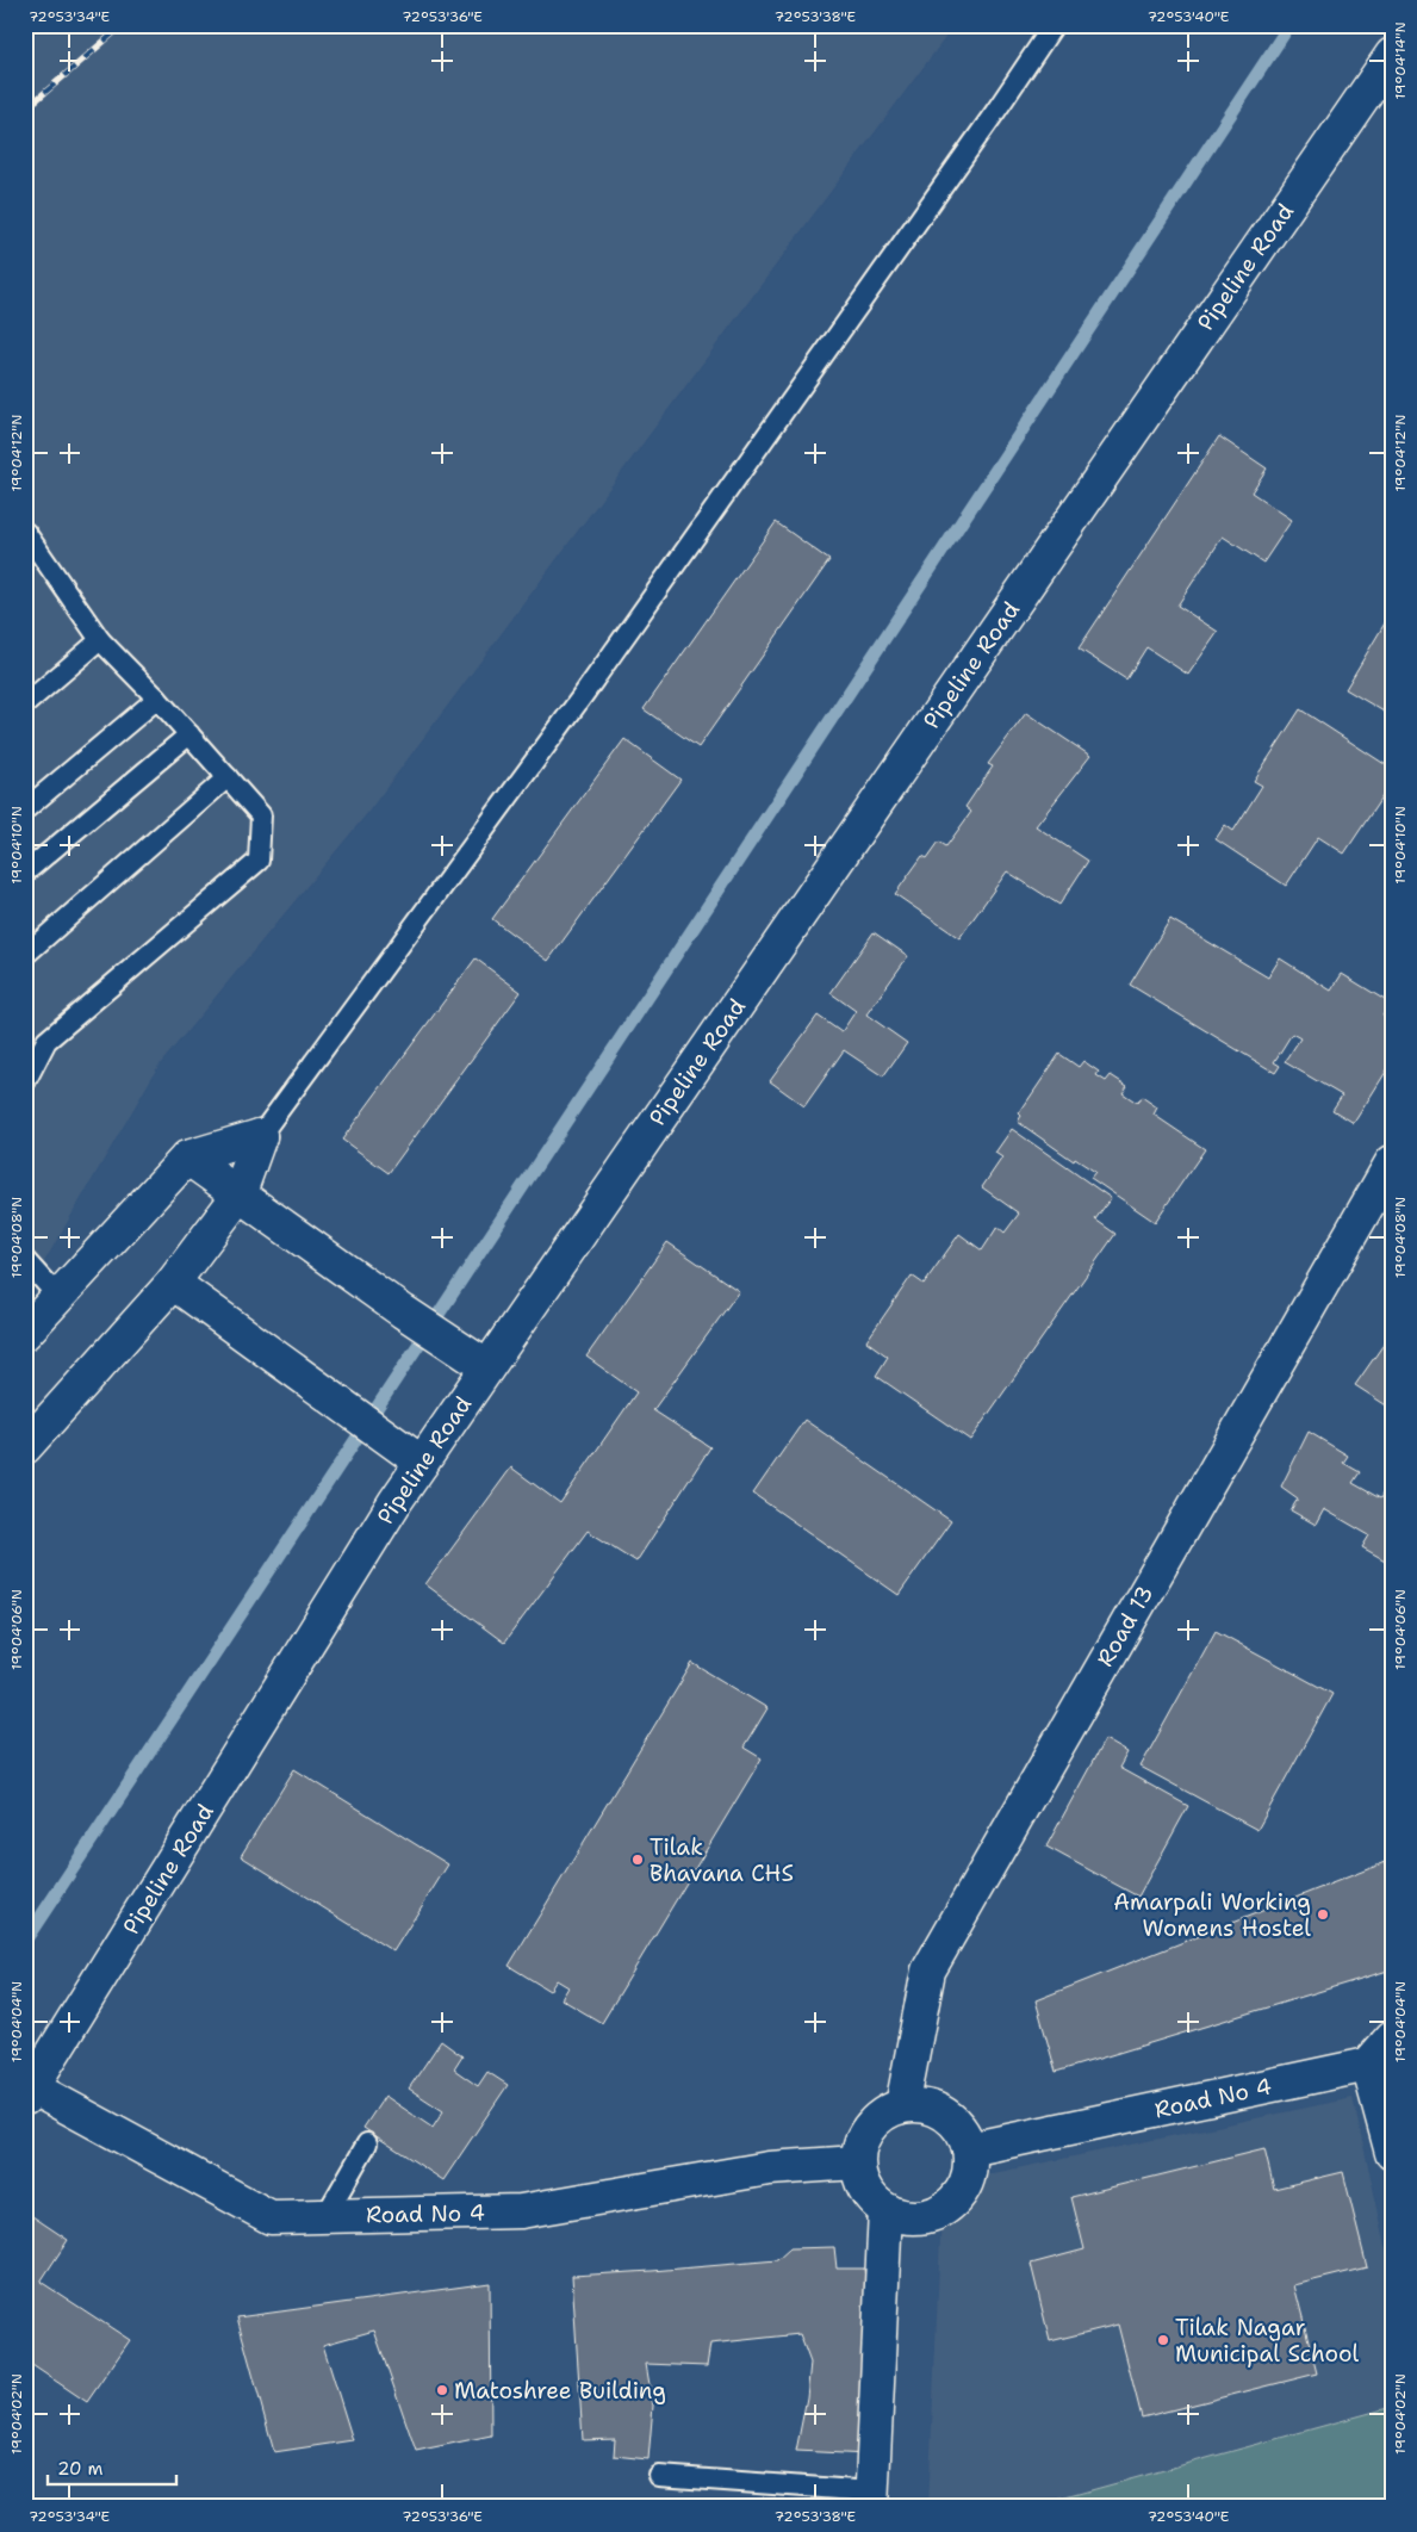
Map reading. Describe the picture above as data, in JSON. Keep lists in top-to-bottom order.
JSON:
{
  "streets": {
    "street": ["Pipeline Road", "Road 13", "Road No 4"]
  },
  "crossings": [
    ["Pipeline Road", "Road No 4"],
    ["Road 13", "Road No 4"]
  ],
  "places": [
    "Tilak Bhavana CHS",
    "Amarpali Working Womens Hostel",
    "Tilak Nagar Municipal School",
    "Matoshree Building"
  ],
  "scale_bar": "20 m",
  "coordinates": [
    "72°53'34\"E",
    "72°53'36\"E",
    "72°53'38\"E",
    "72°53'40\"E",
    "19°04'14\"N",
    "19°04'12\"N",
    "19°04'10\"N",
    "19°04'08\"N",
    "19°04'06\"N",
    "19°04'04\"N",
    "19°04'02\"N"
  ]
}
